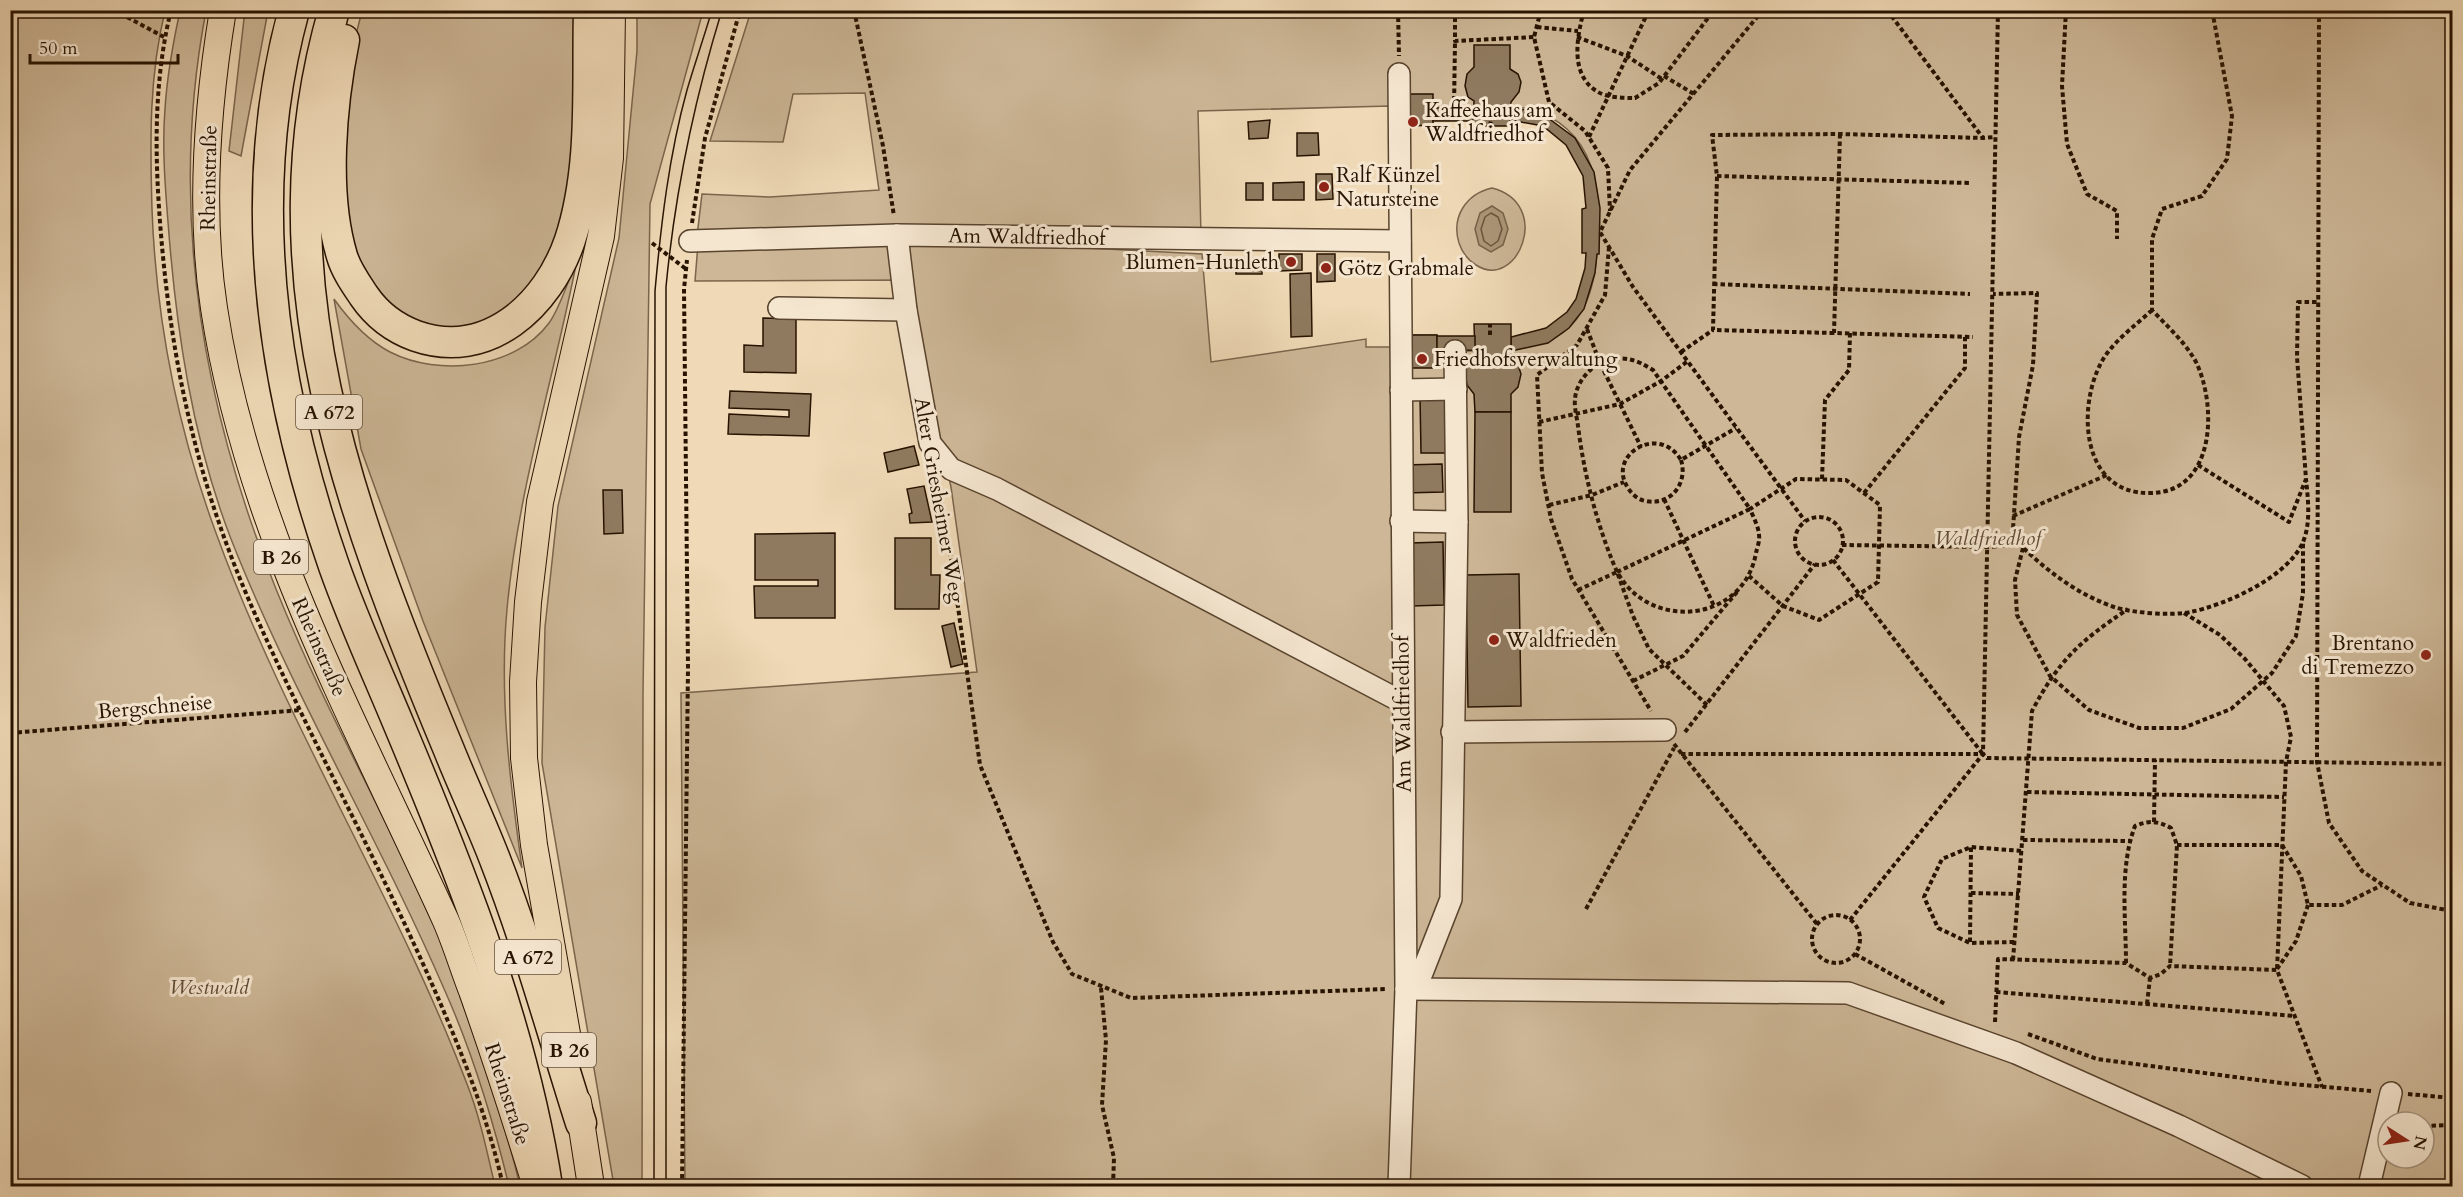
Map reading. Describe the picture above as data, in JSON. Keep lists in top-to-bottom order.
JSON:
{
  "streets": {
    "highway": ["A 672"],
    "main road": ["Rheinstraße", "B 26"],
    "street": ["Am Waldfriedhof", "Alter Griesheimer Weg"],
    "path": ["Bergschneise"]
  },
  "crossings": [
    ["Am Waldfriedhof", "Alter Griesheimer Weg"],
    ["A 672", "B 26"]
  ],
  "parks": ["Waldfriedhof", "Westwald"],
  "places": [
    "Kaffeehaus am Waldfriedhof",
    "Ralf Künzel Natursteine",
    "Blumen-Hunleth",
    "Götz Grabmale",
    "Friedhofsverwaltung",
    "Waldfrieden",
    "Brentano di Tremezzo"
  ],
  "scale_bar": "50 m",
  "north": "right"
}
